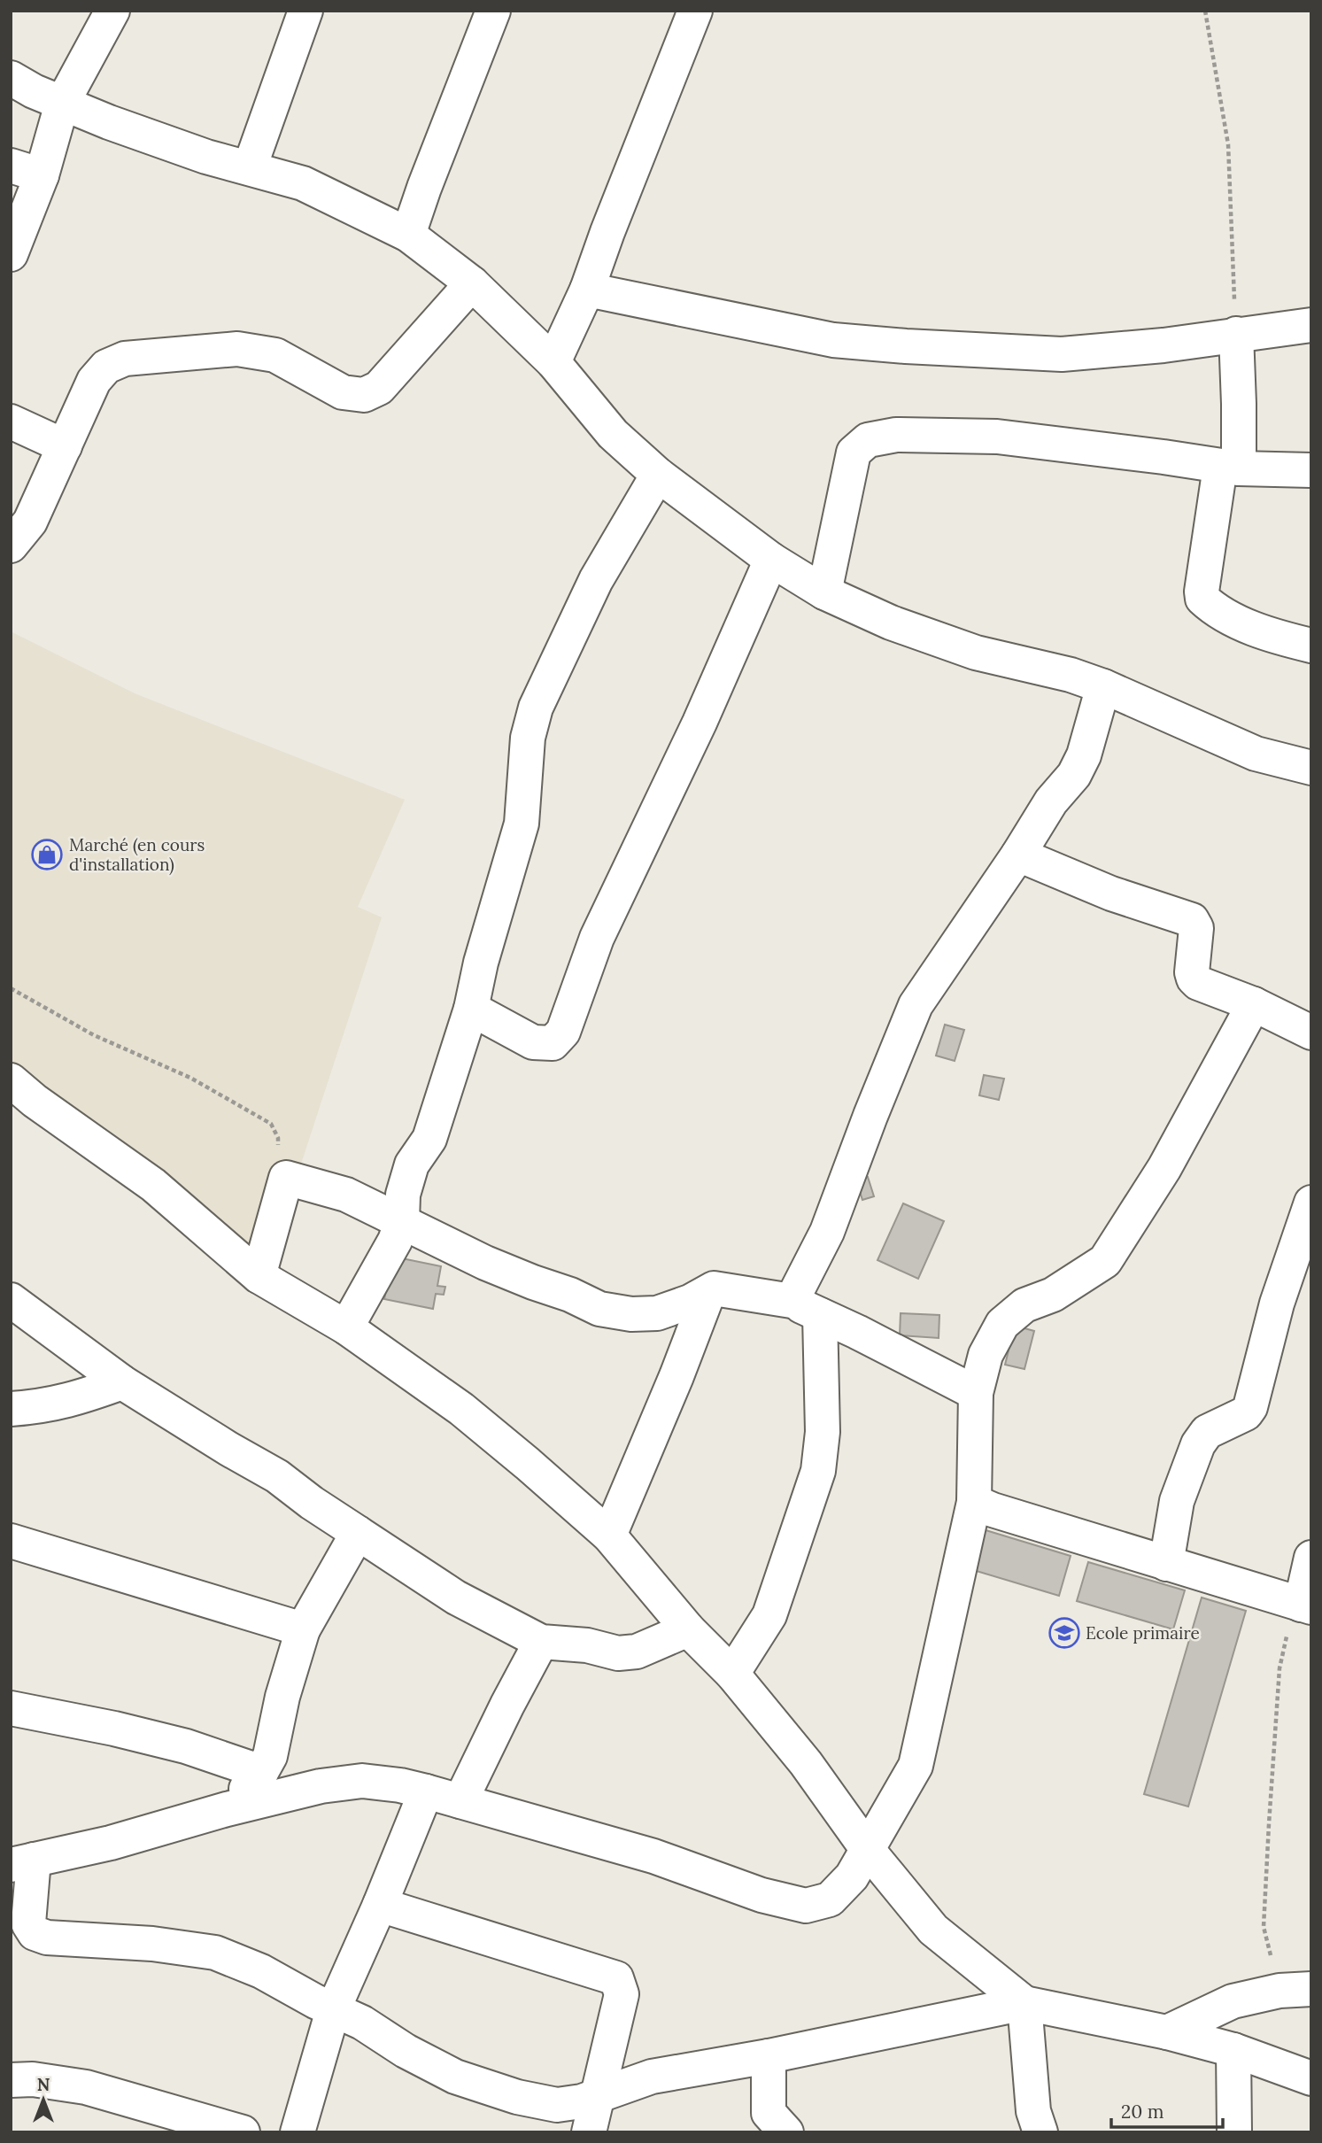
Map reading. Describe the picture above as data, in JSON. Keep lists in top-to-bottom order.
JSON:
{
  "places": {
    "shop": ["Marché (en cours d'installation)"],
    "school or university": ["Ecole primaire"]
  },
  "scale_bar": "20 m",
  "north": "top"
}
